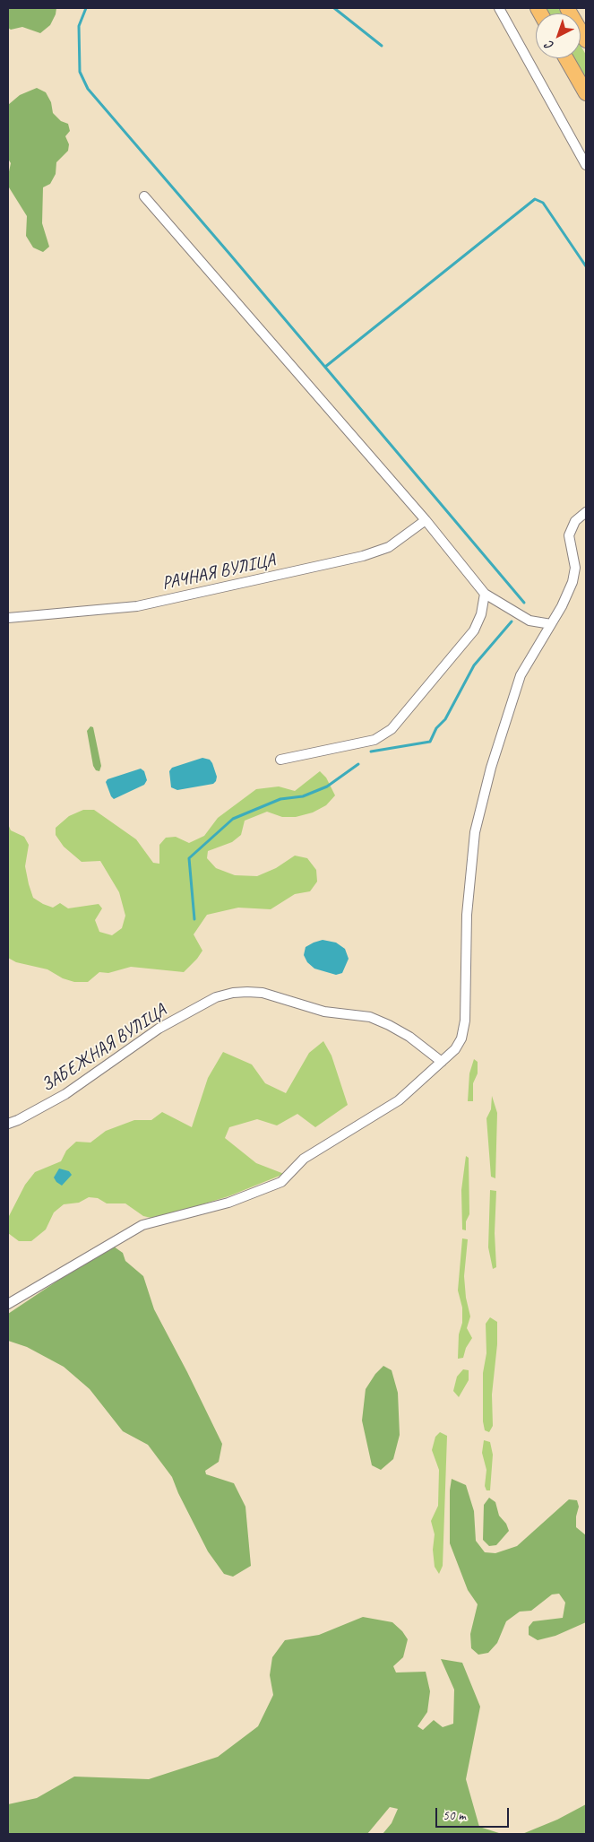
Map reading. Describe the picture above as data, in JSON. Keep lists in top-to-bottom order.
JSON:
{
  "streets": {
    "street": ["РАЧНАЯ ВУЛІЦА", "ЗАБЕЖНАЯ ВУЛІЦА"]
  },
  "scale_bar": "50 m",
  "north": "bottom left"
}
